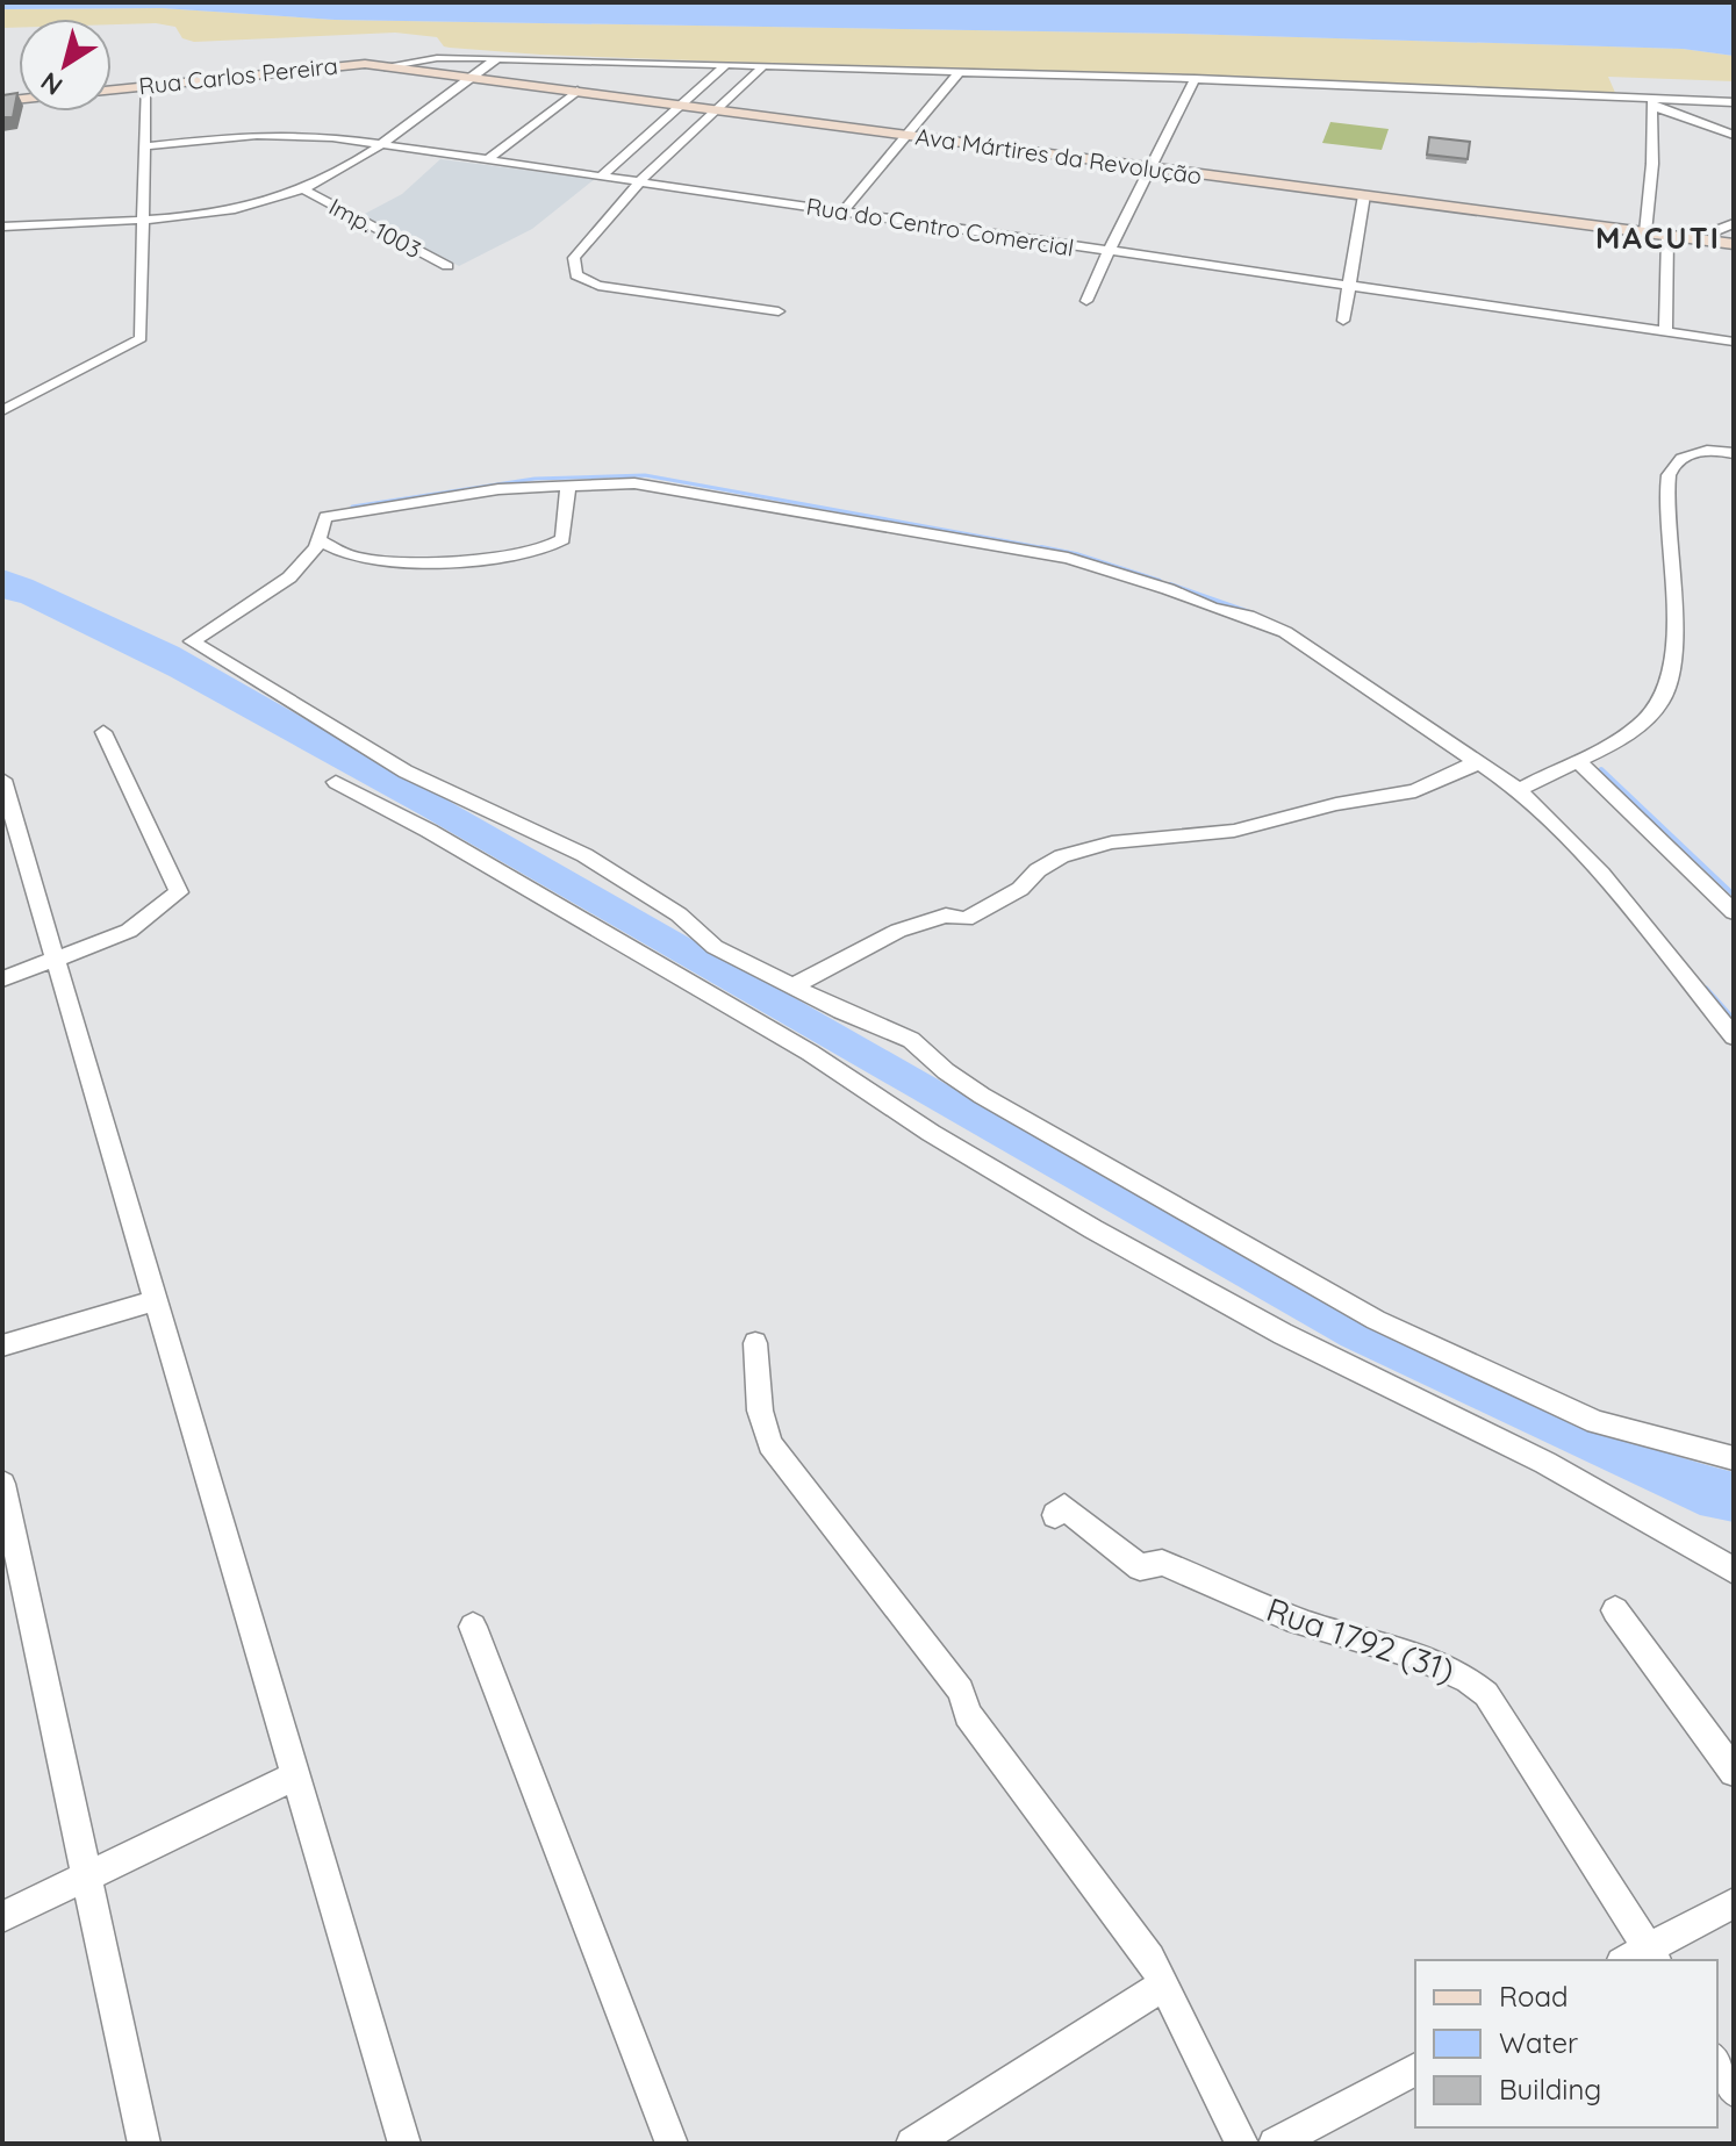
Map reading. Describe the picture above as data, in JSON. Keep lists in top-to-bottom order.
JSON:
{
  "streets": {
    "street": [
      "Rua Carlos Pereira",
      "Ava Mártires da Revolução",
      "Rua do Centro Comercial",
      "Imp. 1003",
      "Rua 1792 (31)"
    ]
  },
  "crossings": [
    ["Rua Carlos Pereira", "Ava Mártires da Revolução"]
  ],
  "districts": ["MACUTI"],
  "legend": ["Road", "Water", "Building"],
  "north": "bottom left"
}
